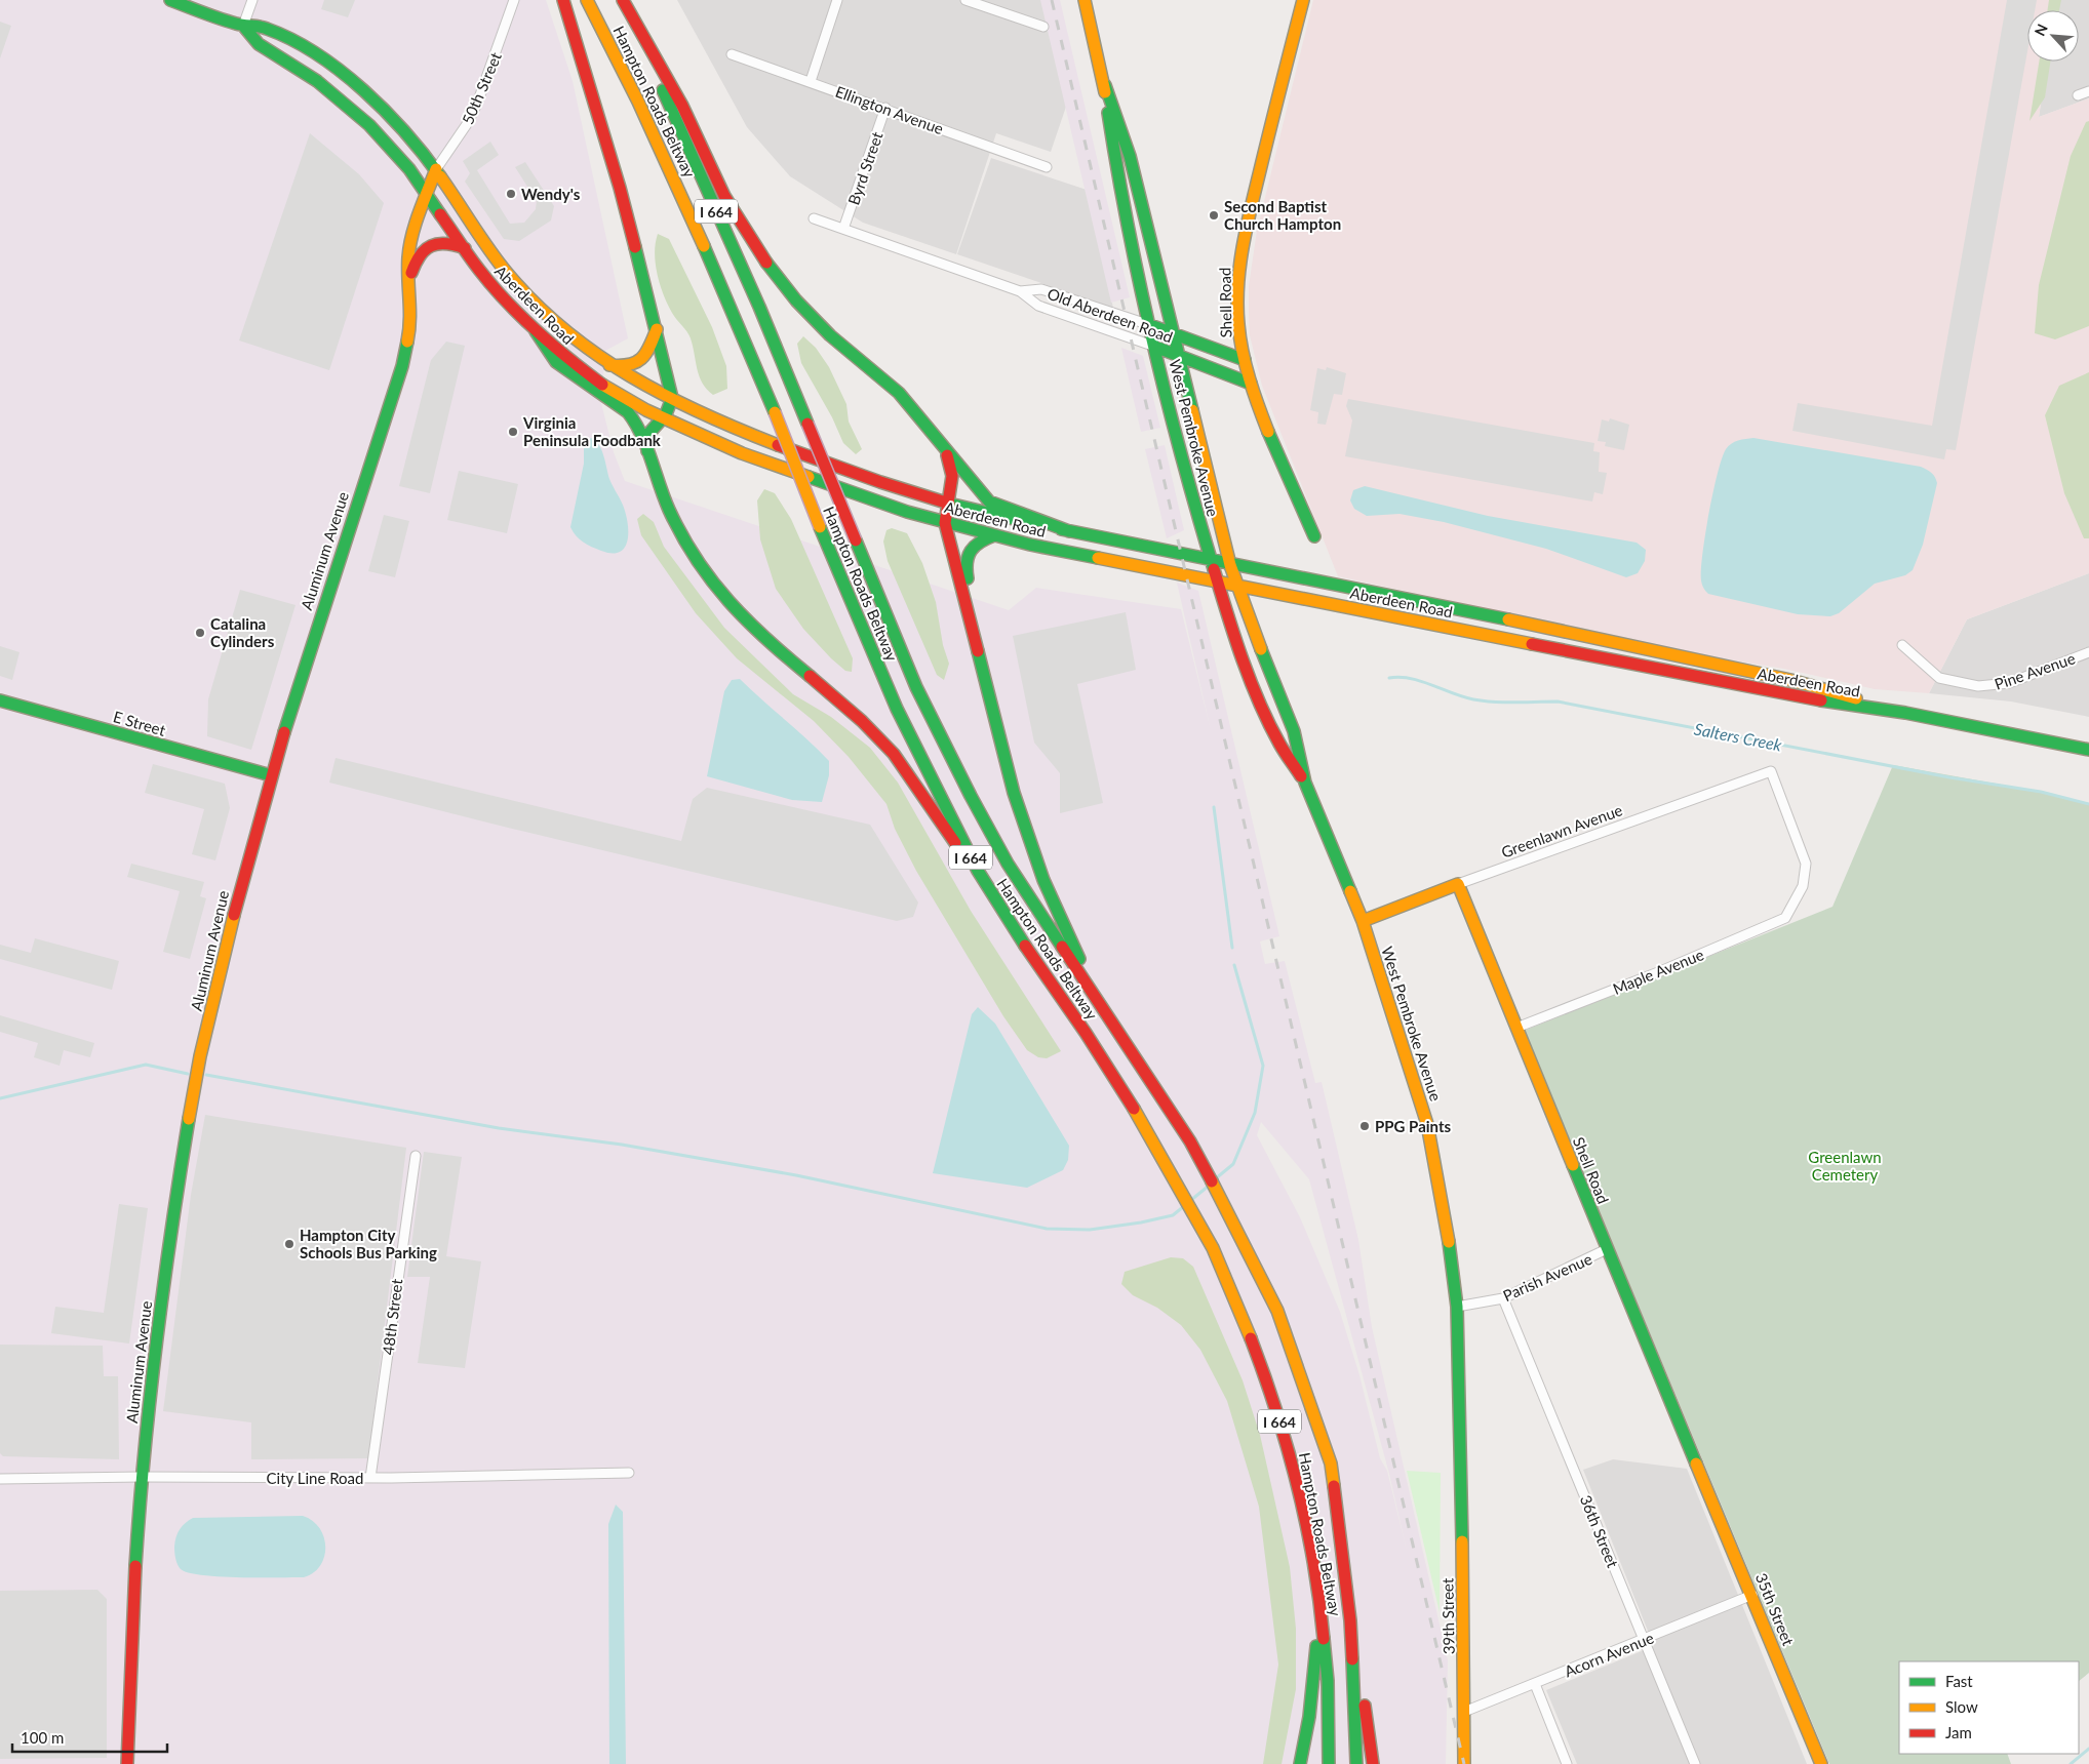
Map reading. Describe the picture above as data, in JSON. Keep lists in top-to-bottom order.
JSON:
{
  "streets": {
    "main road": [
      "Hampton Roads Beltway",
      "I 664",
      "Shell Road",
      "Aberdeen Road",
      "Old Aberdeen Road",
      "West Pembroke Avenue",
      "Aluminum Avenue",
      "E Street",
      "Greenlawn Avenue",
      "35th Street",
      "39th Street"
    ],
    "street": [
      "50th Street",
      "Ellington Avenue",
      "Byrd Street",
      "Pine Avenue",
      "Maple Avenue",
      "Parish Avenue",
      "48th Street",
      "City Line Road",
      "36th Street",
      "Acorn Avenue"
    ]
  },
  "crossings": [
    ["50th Street", "Aberdeen Road"],
    ["50th Street", "Aluminum Avenue"],
    ["Ellington Avenue", "Byrd Street"],
    ["Byrd Street", "Old Aberdeen Road"],
    ["Shell Road", "Old Aberdeen Road"],
    ["Shell Road", "Greenlawn Avenue"],
    ["Shell Road", "Maple Avenue"],
    ["Shell Road", "Parish Avenue"],
    ["Shell Road", "35th Street"],
    ["Aberdeen Road", "West Pembroke Avenue"],
    ["Aberdeen Road", "Aluminum Avenue"],
    ["Old Aberdeen Road", "West Pembroke Avenue"],
    ["West Pembroke Avenue", "Greenlawn Avenue"],
    ["West Pembroke Avenue", "Parish Avenue"],
    ["West Pembroke Avenue", "39th Street"],
    ["Aluminum Avenue", "E Street"],
    ["Aluminum Avenue", "City Line Road"],
    ["Greenlawn Avenue", "Maple Avenue"],
    ["Parish Avenue", "36th Street"],
    ["48th Street", "City Line Road"],
    ["36th Street", "Acorn Avenue"],
    ["35th Street", "Acorn Avenue"],
    ["39th Street", "Acorn Avenue"]
  ],
  "water": ["Salters Creek"],
  "parks": ["Greenlawn Cemetery"],
  "places": [
    "Wendy's",
    "Second Baptist Church Hampton",
    "Virginia Peninsula Foodbank",
    "Catalina Cylinders",
    "PPG Paints",
    "Hampton City Schools Bus Parking"
  ],
  "legend": ["Fast", "Slow", "Jam"],
  "scale_bar": "100 m",
  "north": "top left"
}
